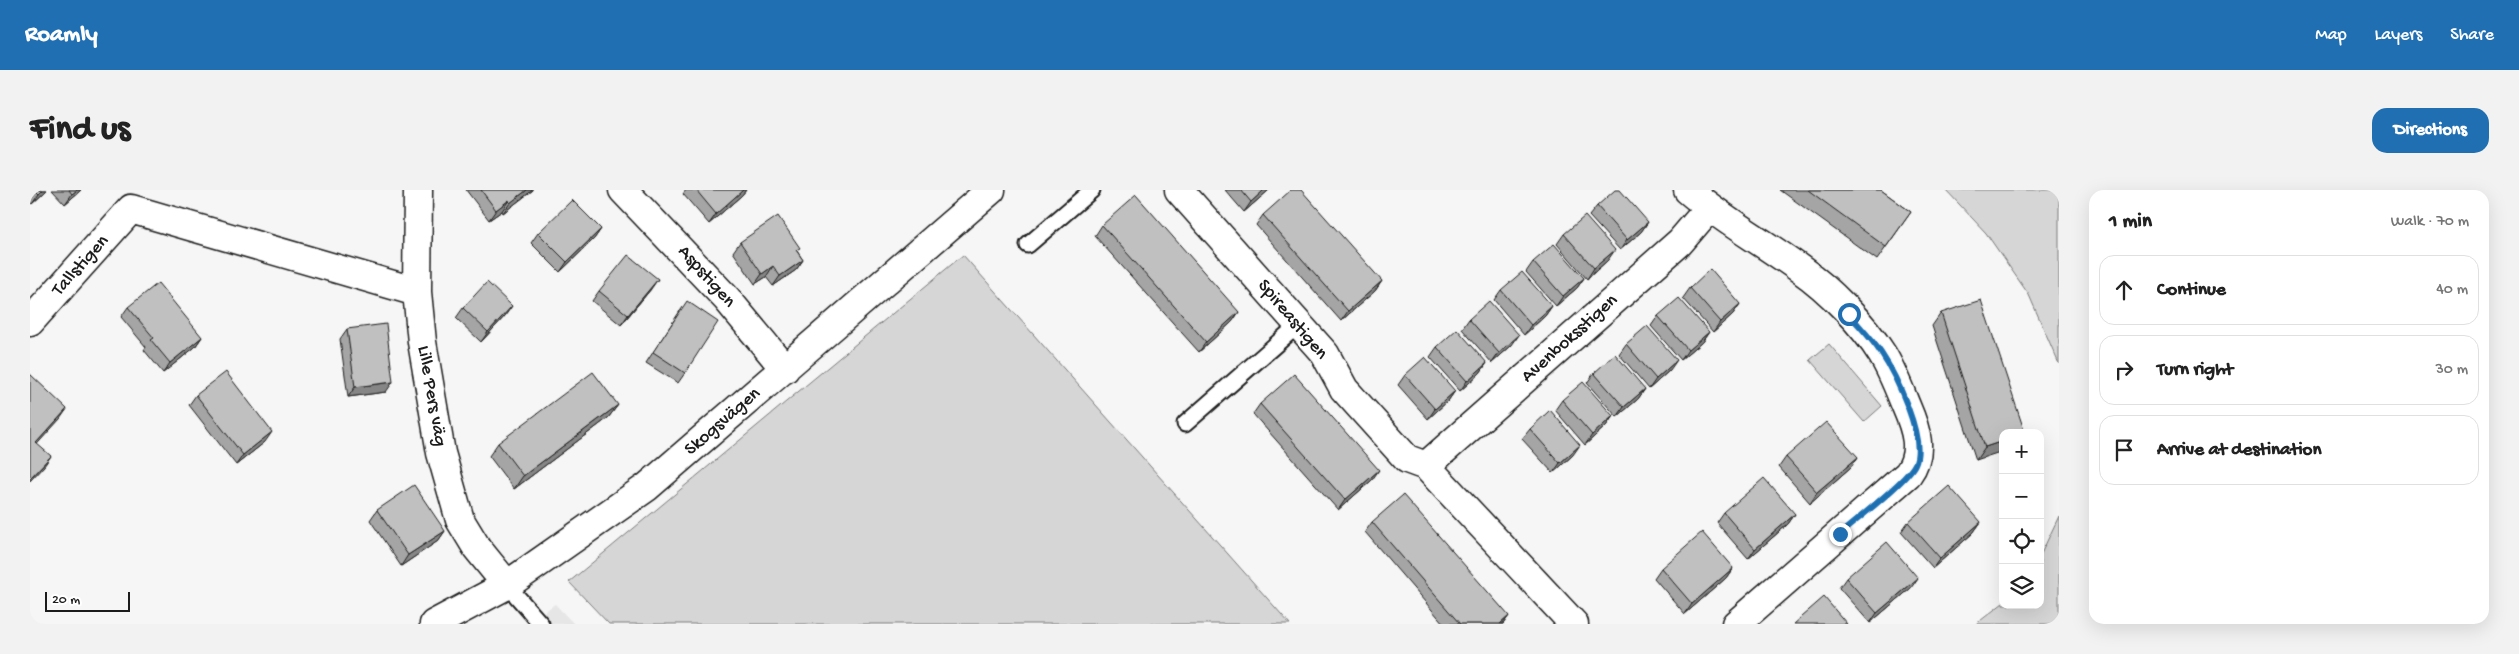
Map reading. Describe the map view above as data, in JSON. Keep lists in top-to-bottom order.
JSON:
{
  "streets": {
    "street": [
      "Tallstigen",
      "Aspstigen",
      "Spireastigen",
      "Avenboksstigen",
      "Lille Pers väg",
      "Skogsvägen"
    ]
  },
  "crossings": [
    ["Tallstigen", "Lille Pers väg"],
    ["Aspstigen", "Skogsvägen"],
    ["Spireastigen", "Avenboksstigen"],
    ["Lille Pers väg", "Skogsvägen"]
  ],
  "scale_bar": "20 m",
  "page": {
    "header": "Roamly",
    "nav": ["Map", "Layers", "Share"],
    "buttons": "Directions",
    "title": "Find us",
    "heading": ["1 min", "Walk · 70 m"],
    "list": [
      ["Continue", "40 m"],
      ["Turn right", "30 m"],
      "Arrive at destination"
    ],
    "map_buttons": ["+", "−"],
    "scale": "20 m"
  }
}
